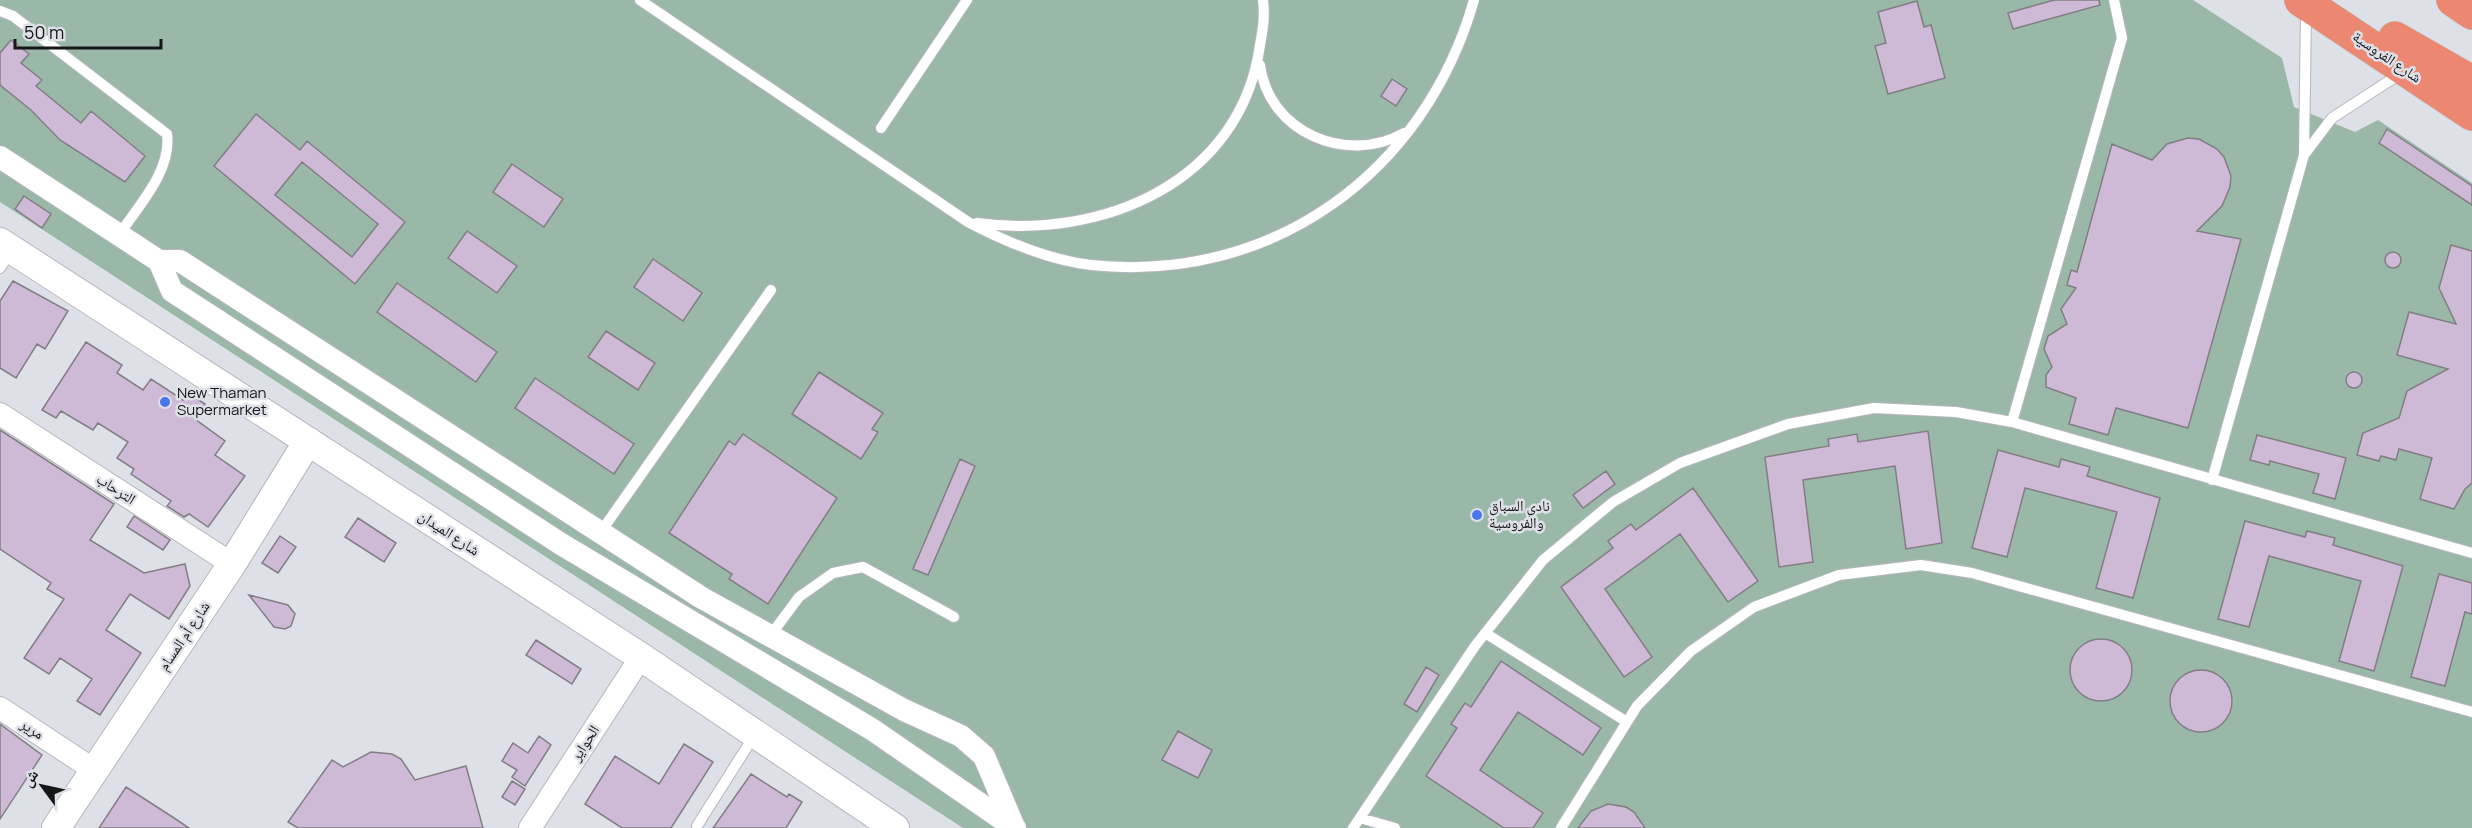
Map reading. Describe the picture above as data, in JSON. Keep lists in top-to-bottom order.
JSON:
{
  "streets": {
    "highway": ["شارع الفروسية"],
    "street": [
      "الترحاب",
      "شارع الميدان",
      "شارع أم المسام",
      "مرير",
      "الحواير"
    ]
  },
  "crossings": [
    ["الترحاب", "شارع أم المسام"],
    ["شارع الميدان", "شارع أم المسام"],
    ["شارع الميدان", "الحواير"],
    ["شارع أم المسام", "مرير"]
  ],
  "places": ["New Thaman Supermarket", "نادي السباق والفروسية"],
  "scale_bar": "50 m",
  "north": "top left"
}
